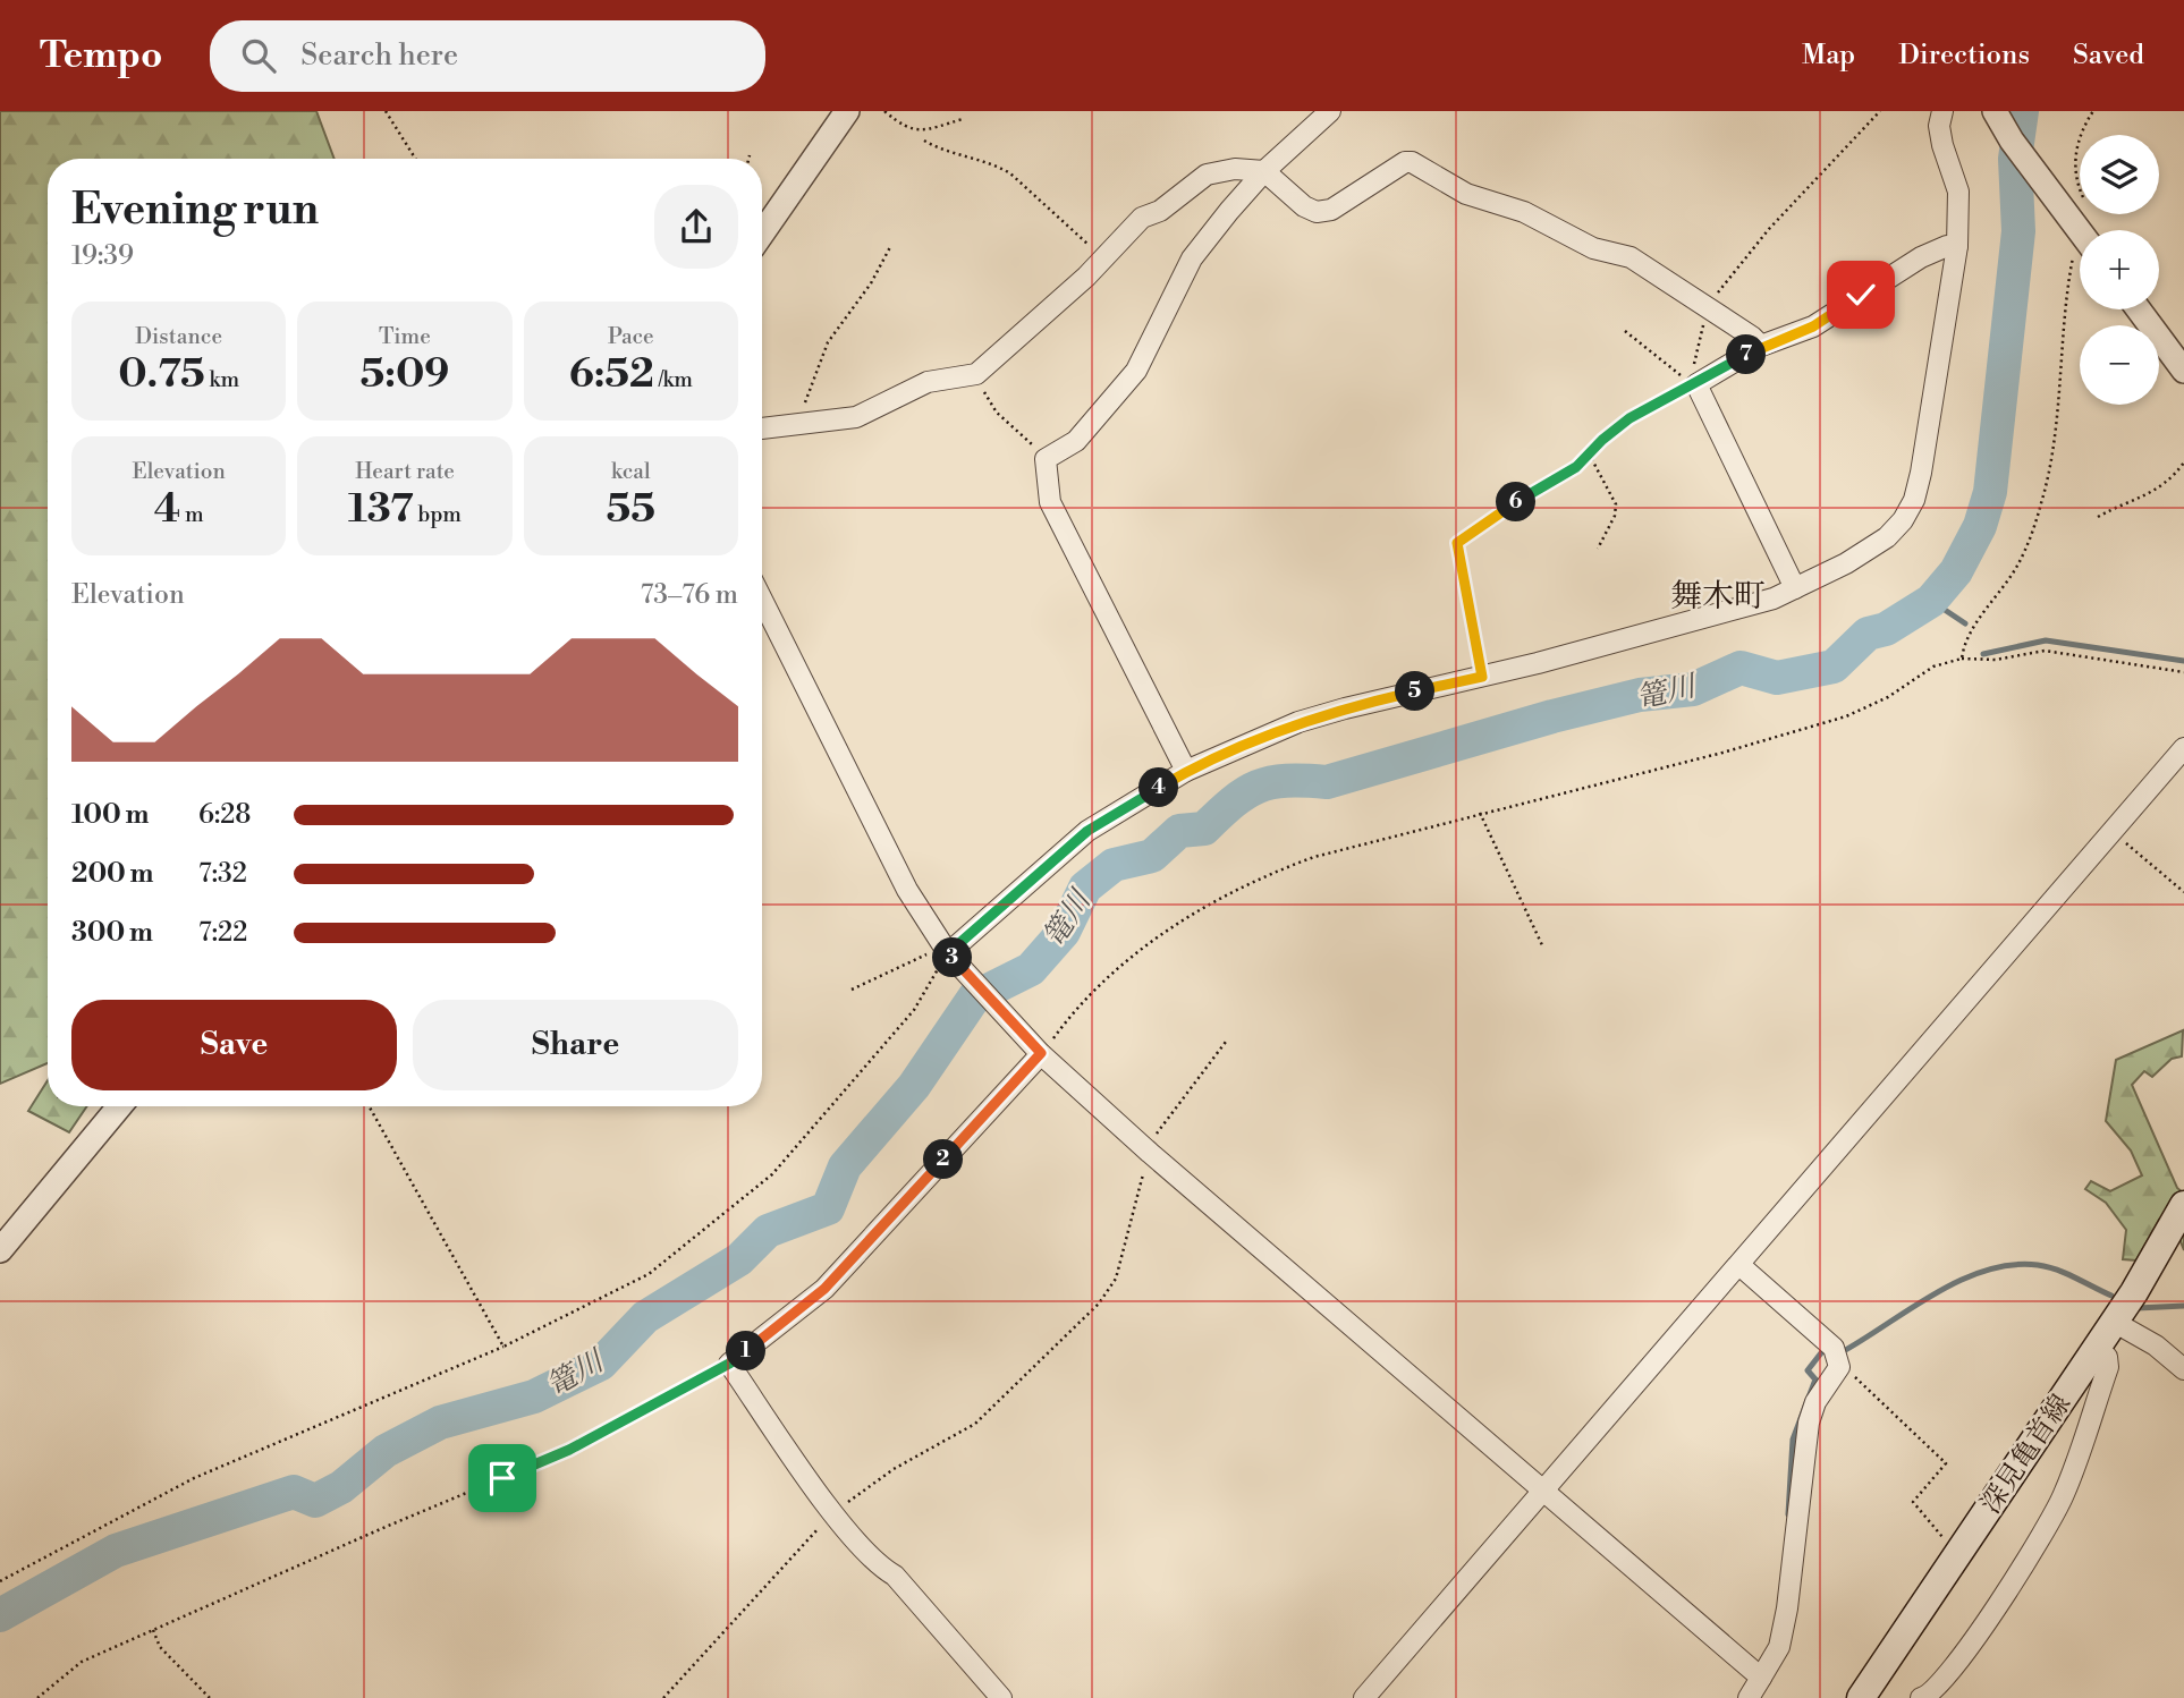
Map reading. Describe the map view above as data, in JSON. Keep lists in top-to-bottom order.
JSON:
{
  "streets": {
    "main road": ["深見亀首線"]
  },
  "districts": ["舞木町"],
  "water": ["篭川"],
  "page": {
    "header": "Tempo",
    "search": "Search here",
    "nav": ["Map", "Directions", "Saved"],
    "map_buttons": ["+", "−"],
    "heading": ["Evening run", "19:39"],
    "stats": [
      ["Distance", "0.75 km"],
      ["Time", "5:09"],
      ["Pace", "6:52 /km"],
      ["Elevation", "4 m"],
      ["Heart rate", "137 bpm"],
      ["kcal", "55"]
    ],
    "pins": [
      "7",
      "6",
      "5",
      "4",
      "3",
      "2",
      "1"
    ],
    "chart": ["Elevation", "73–76 m"],
    "list": [
      {
        "name": "100 m",
        "note": "6:28"
      },
      {
        "name": "200 m",
        "note": "7:32"
      },
      {
        "name": "300 m",
        "note": "7:22"
      }
    ],
    "buttons": ["Save", "Share"]
  }
}
